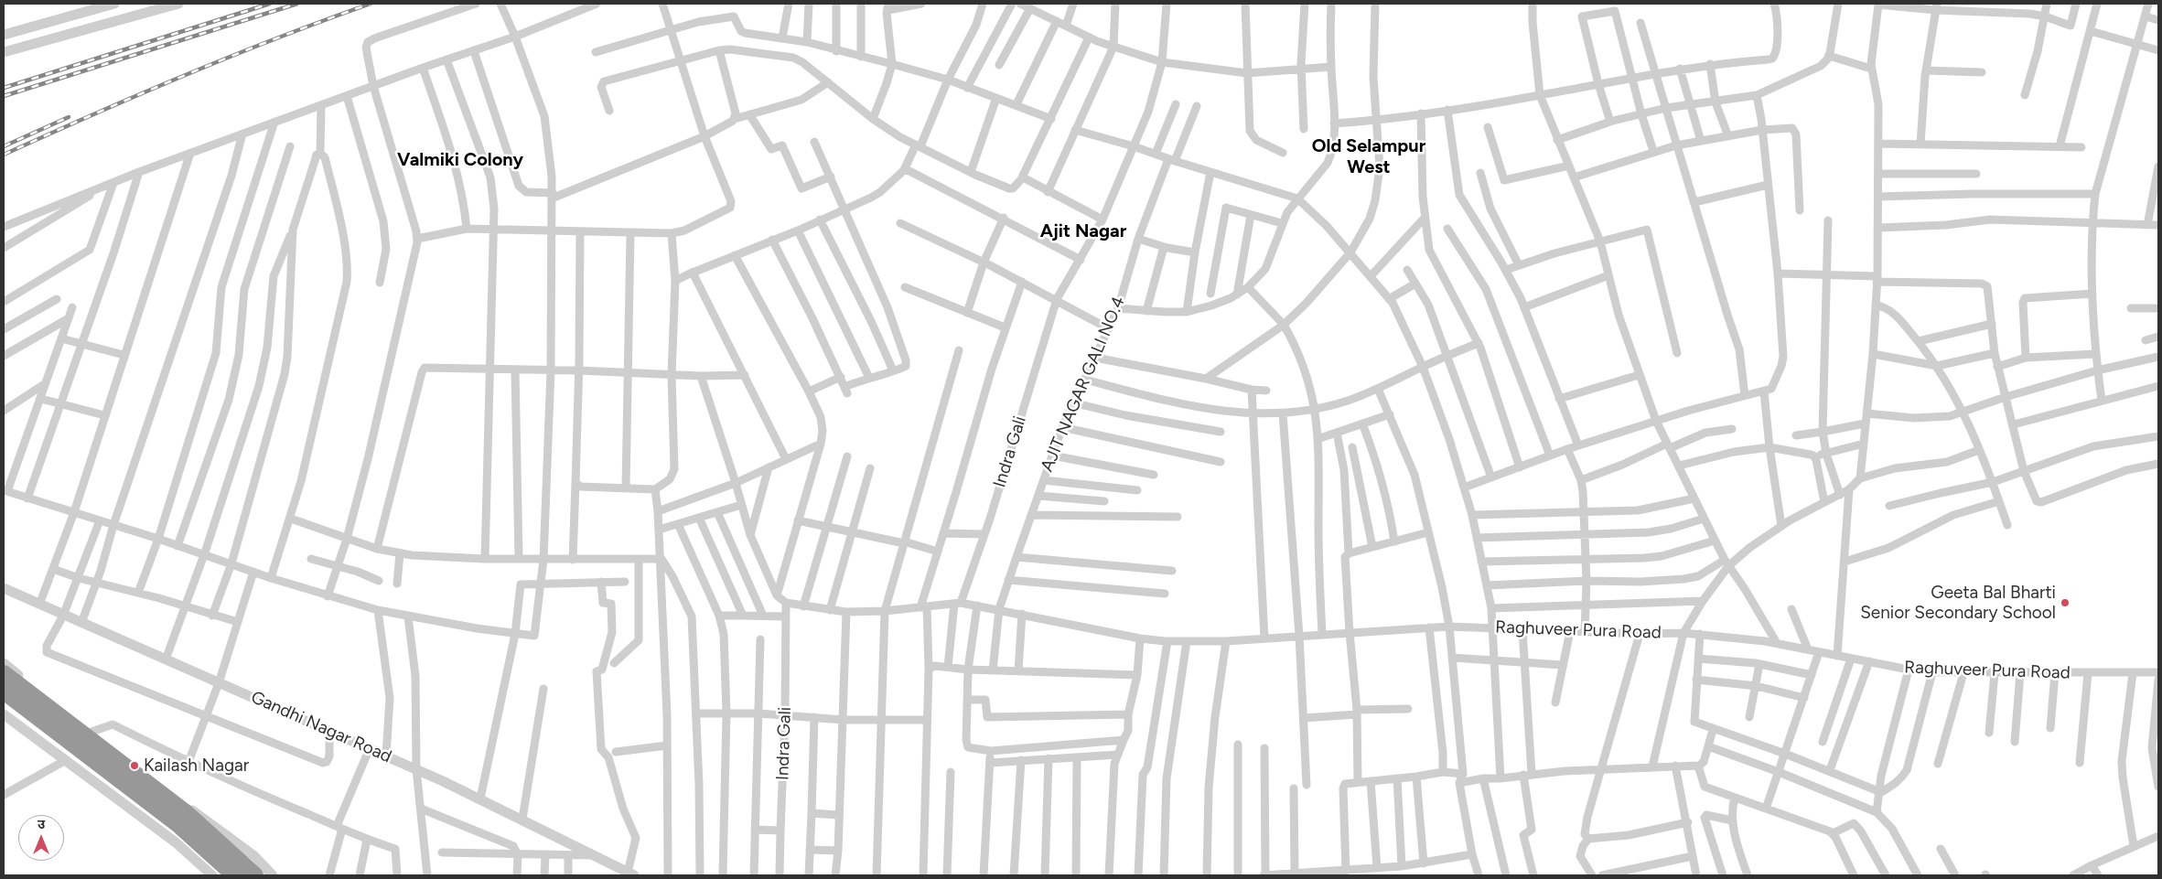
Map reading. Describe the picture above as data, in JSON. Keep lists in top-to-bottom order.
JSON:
{
  "streets": {
    "street": [
      "AJIT NAGAR GALI NO.4",
      "Indra Gali",
      "Raghuveer Pura Road",
      "Gandhi Nagar Road"
    ]
  },
  "crossings": [
    ["AJIT NAGAR GALI NO.4", "Raghuveer Pura Road"]
  ],
  "districts": ["Old Selampur West", "Valmiki Colony", "Ajit Nagar"],
  "places": ["Geeta Bal Bharti Senior Secondary School", "Kailash Nagar"],
  "north": "top"
}
